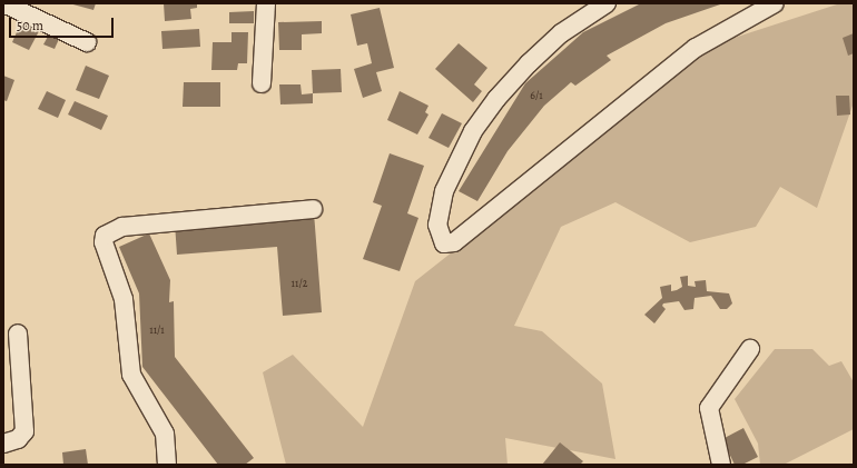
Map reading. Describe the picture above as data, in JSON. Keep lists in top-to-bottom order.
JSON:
{
  "house_numbers": ["6/1", "11/2", "11/1"],
  "scale_bar": "50 m"
}
